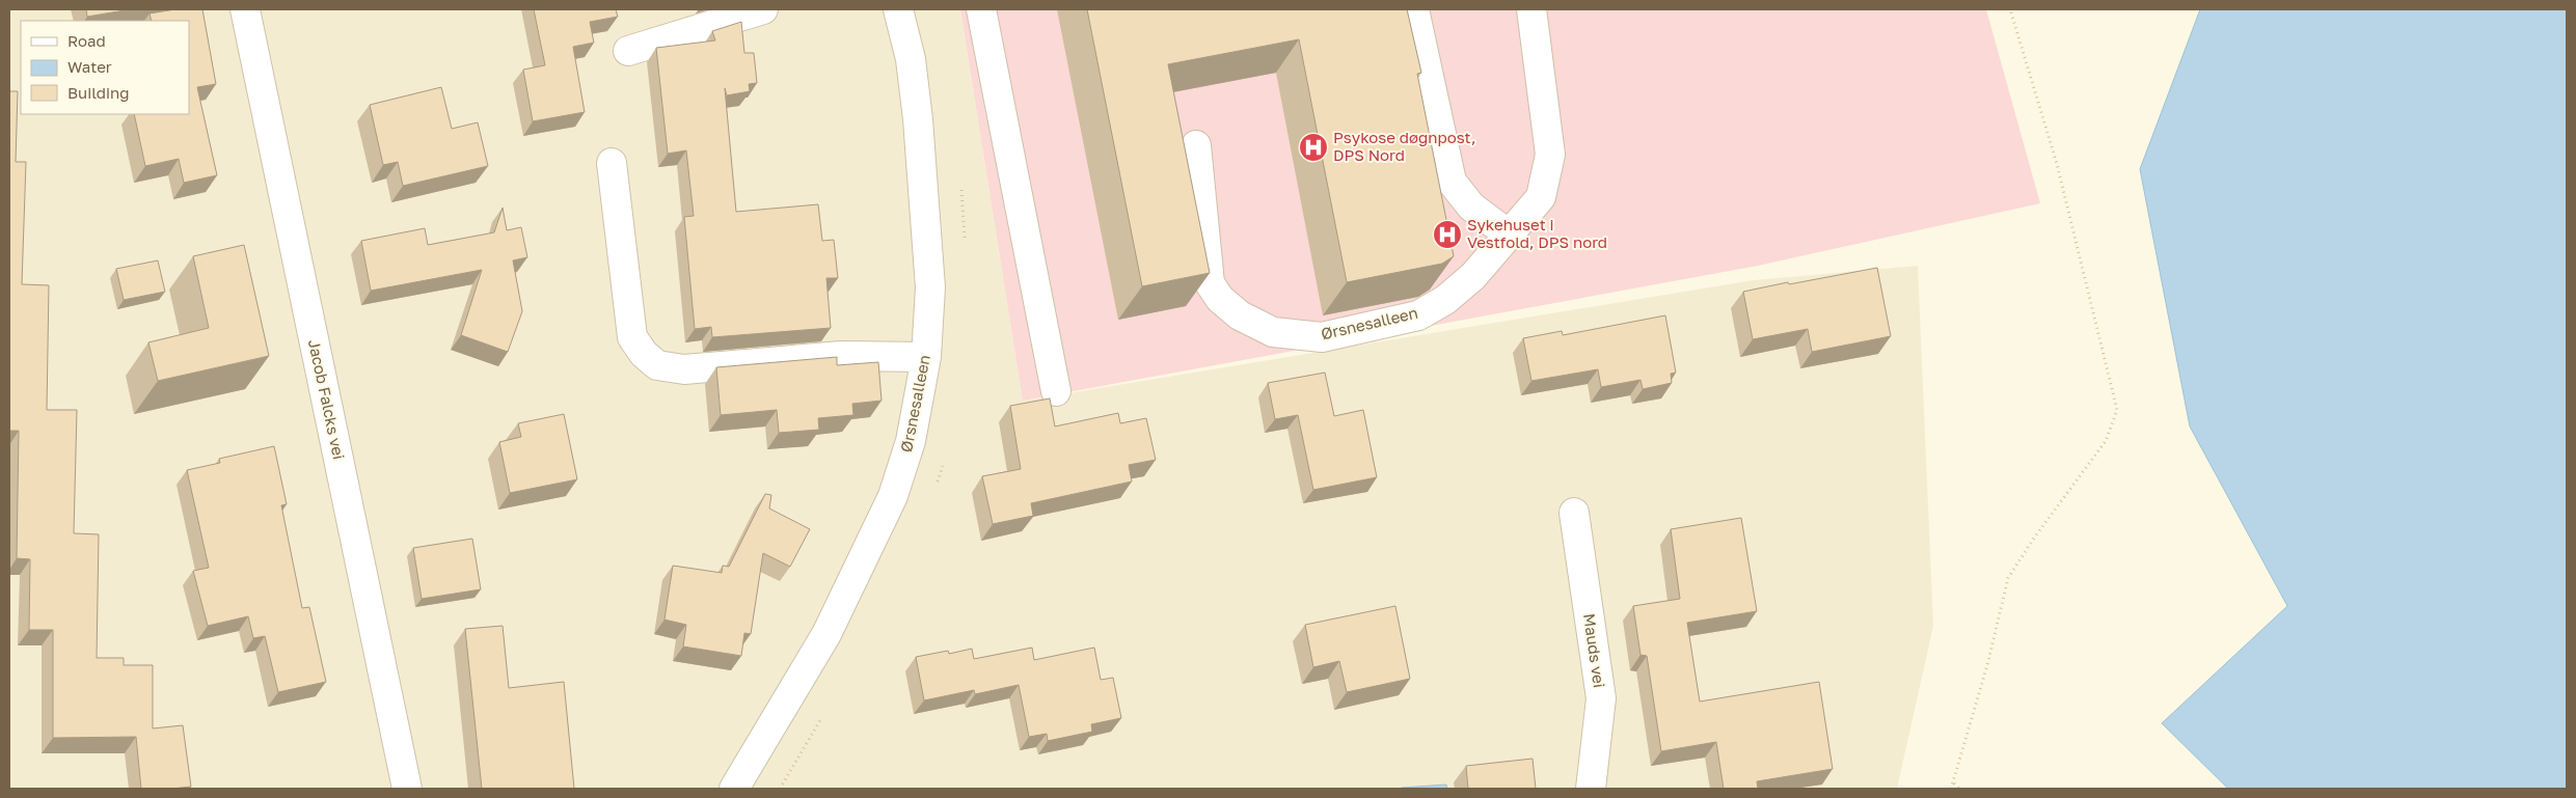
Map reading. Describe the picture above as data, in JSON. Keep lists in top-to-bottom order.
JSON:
{
  "streets": {
    "street": ["Ørsnesalleen", "Jacob Falcks vei", "Mauds vei"]
  },
  "places": {
    "hospital": ["Psykose døgnpost, DPS Nord", "Sykehuset i Vestfold, DPS nord"]
  },
  "legend": ["Road", "Water", "Building"]
}
